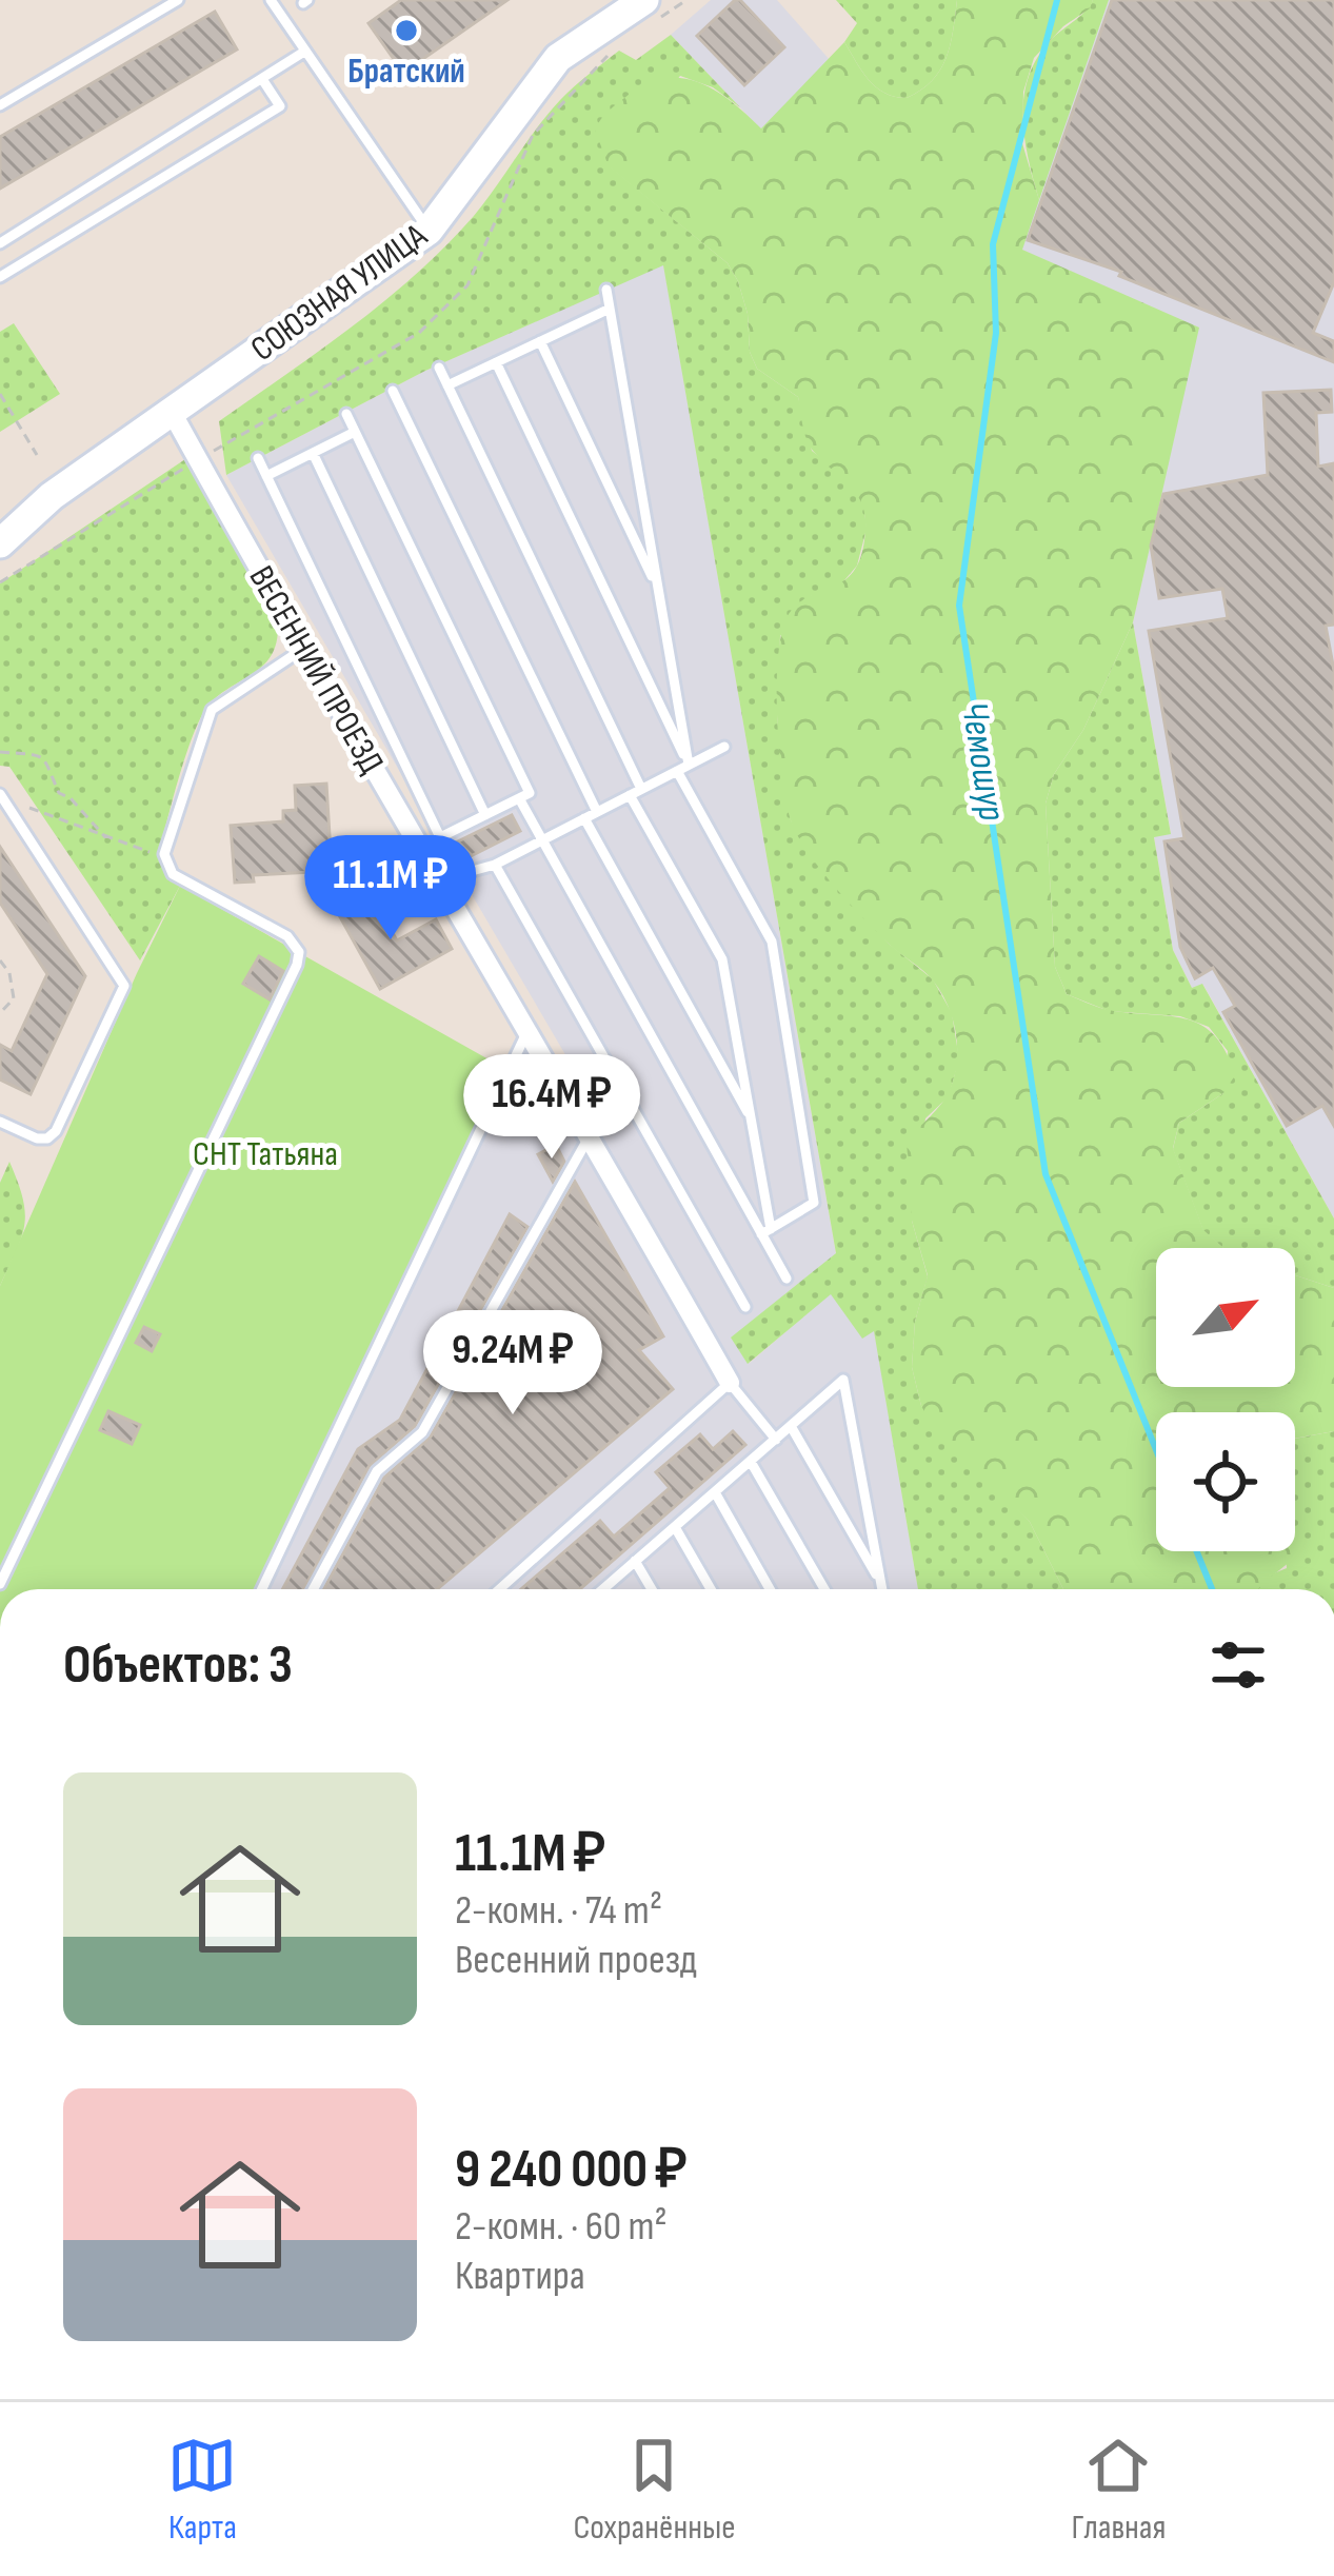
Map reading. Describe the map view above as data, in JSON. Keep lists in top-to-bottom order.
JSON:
{
  "streets": {
    "main road": ["СОЮЗНАЯ УЛИЦА"],
    "street": ["ВЕСЕННИЙ ПРОЕЗД"]
  },
  "crossings": [
    ["СОЮЗНАЯ УЛИЦА", "ВЕСЕННИЙ ПРОЕЗД"]
  ],
  "water": ["Чемошур"],
  "parks": ["СНТ Татьяна"],
  "places": ["Братский"],
  "north": "top right",
  "page": {
    "price": ["11.1M ₽", "16.4M ₽", "9.24M ₽"],
    "heading": "Объектов: 3",
    "list": [
      {
        "name": "11.1M ₽",
        "note": "2-комн. · 74 m² · Весенний проезд"
      },
      {
        "name": "9 240 000 ₽",
        "note": "2-комн. · 60 m² · Квартира"
      }
    ],
    "tabs": ["Карта", "Сохранённые", "Главная"]
  }
}
